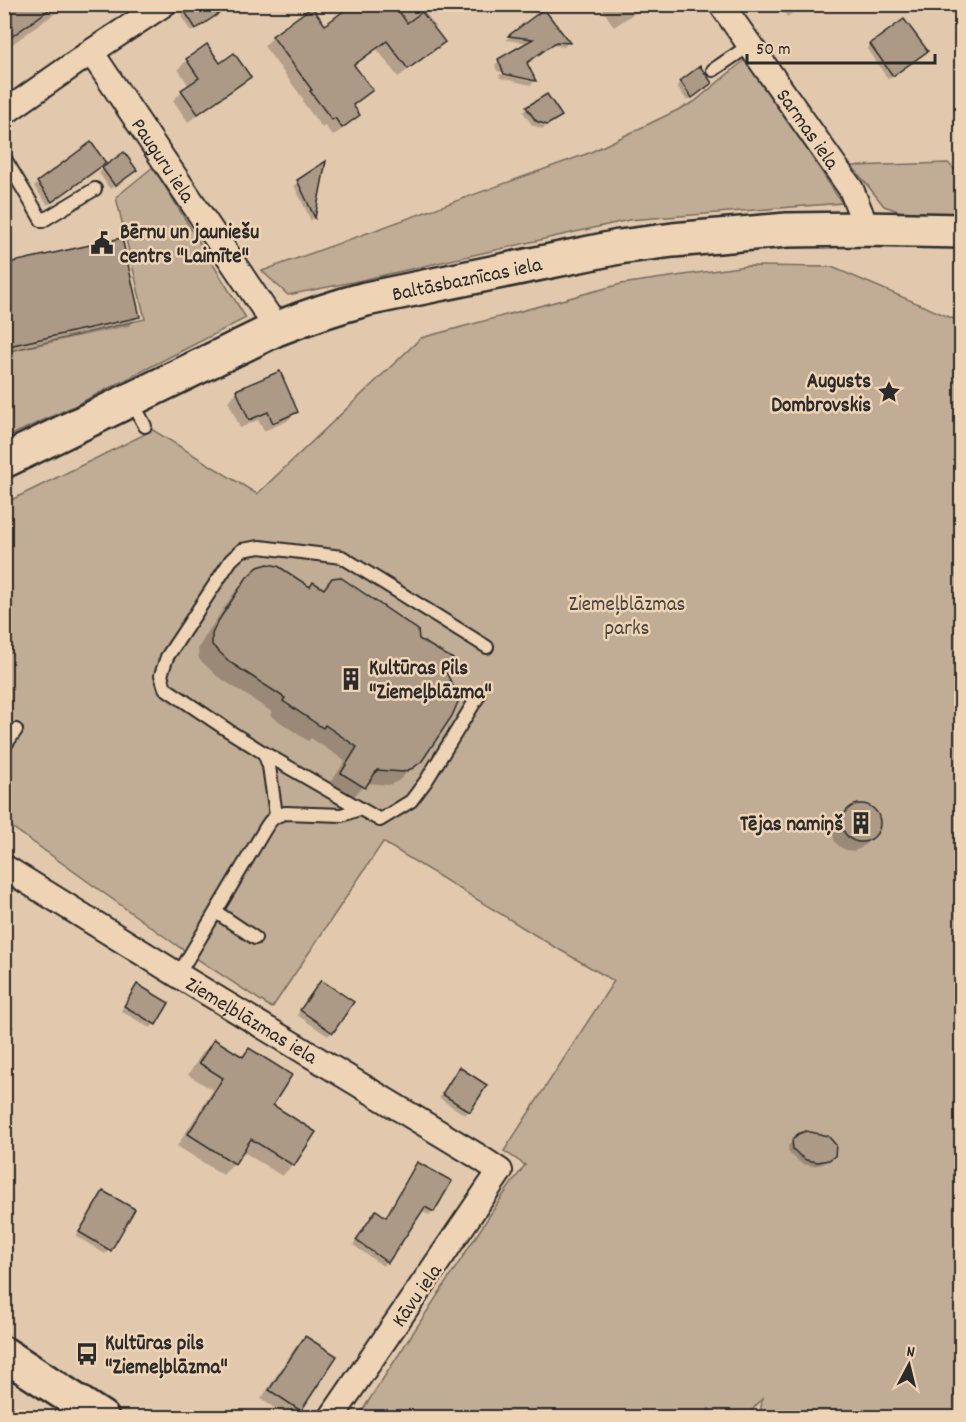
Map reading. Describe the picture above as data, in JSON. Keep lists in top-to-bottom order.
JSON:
{
  "streets": {
    "street": [
      "Sarmas iela",
      "Pauguru iela",
      "Baltāsbaznīcas iela",
      "Ziemeļblāzmas iela",
      "Kāvu iela"
    ]
  },
  "crossings": [
    ["Sarmas iela", "Baltāsbaznīcas iela"],
    ["Pauguru iela", "Baltāsbaznīcas iela"],
    ["Ziemeļblāzmas iela", "Kāvu iela"]
  ],
  "parks": ["Ziemeļblāzmas parks"],
  "places": {
    "public building": ["Bērnu un jauniešu centrs \"Laimīte\""],
    "place": ["Augusts Dombrovskis"],
    "building": ["Kultūras Pils \"Ziemeļblāzma\"", "Tējas namiņš"],
    "bus stop": ["Kultūras pils \"Ziemeļblāzma\""]
  },
  "scale_bar": "50 m",
  "north": "top"
}
